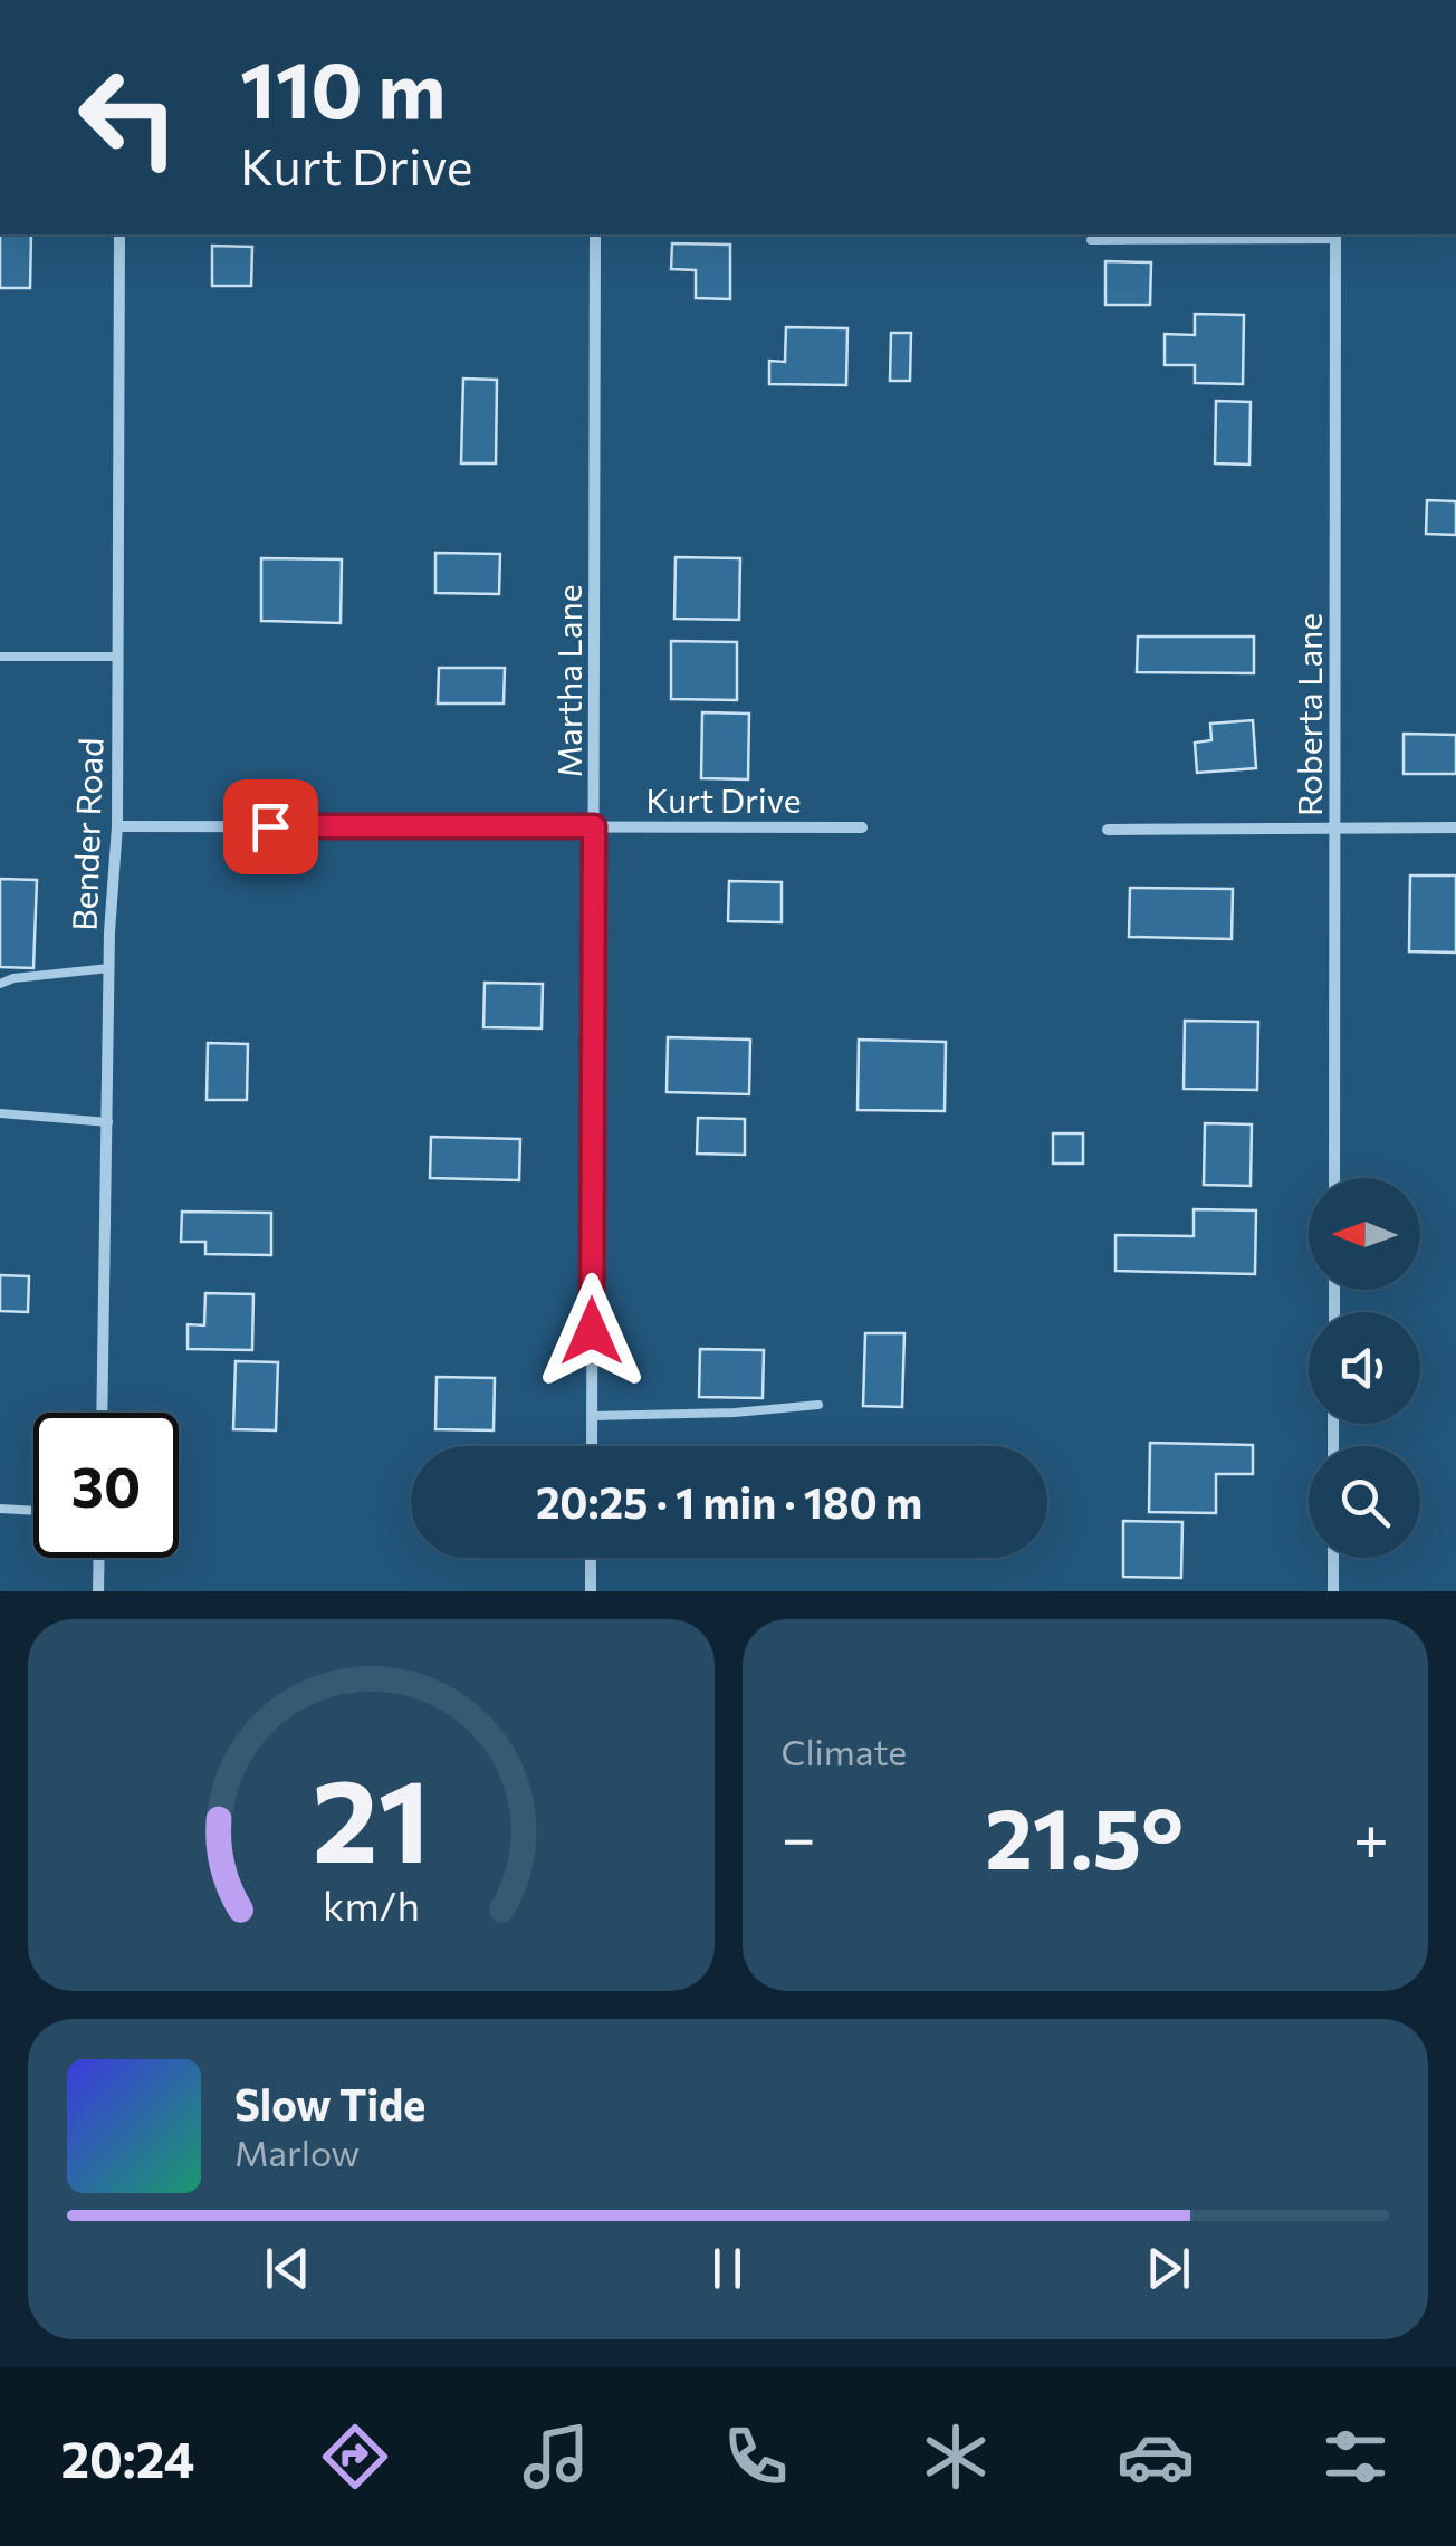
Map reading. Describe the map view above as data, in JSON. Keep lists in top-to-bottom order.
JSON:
{
  "streets": {
    "street": [
      "Martha Lane",
      "Roberta Lane",
      "Kurt Drive",
      "Bender Road"
    ]
  },
  "crossings": [
    ["Martha Lane", "Kurt Drive"],
    ["Kurt Drive", "Bender Road"]
  ],
  "north": "left",
  "page": {
    "turn": ["110 m", "Kurt Drive"],
    "limit": "30",
    "trip": "20:25 · 1 min · 180 m",
    "tile": "Climate",
    "heat": ["−", "21.5°", "+"],
    "song": ["Slow Tide", "Marlow"],
    "tabs": "20:24",
    "gauge": ["21", "km/h"]
  }
}
